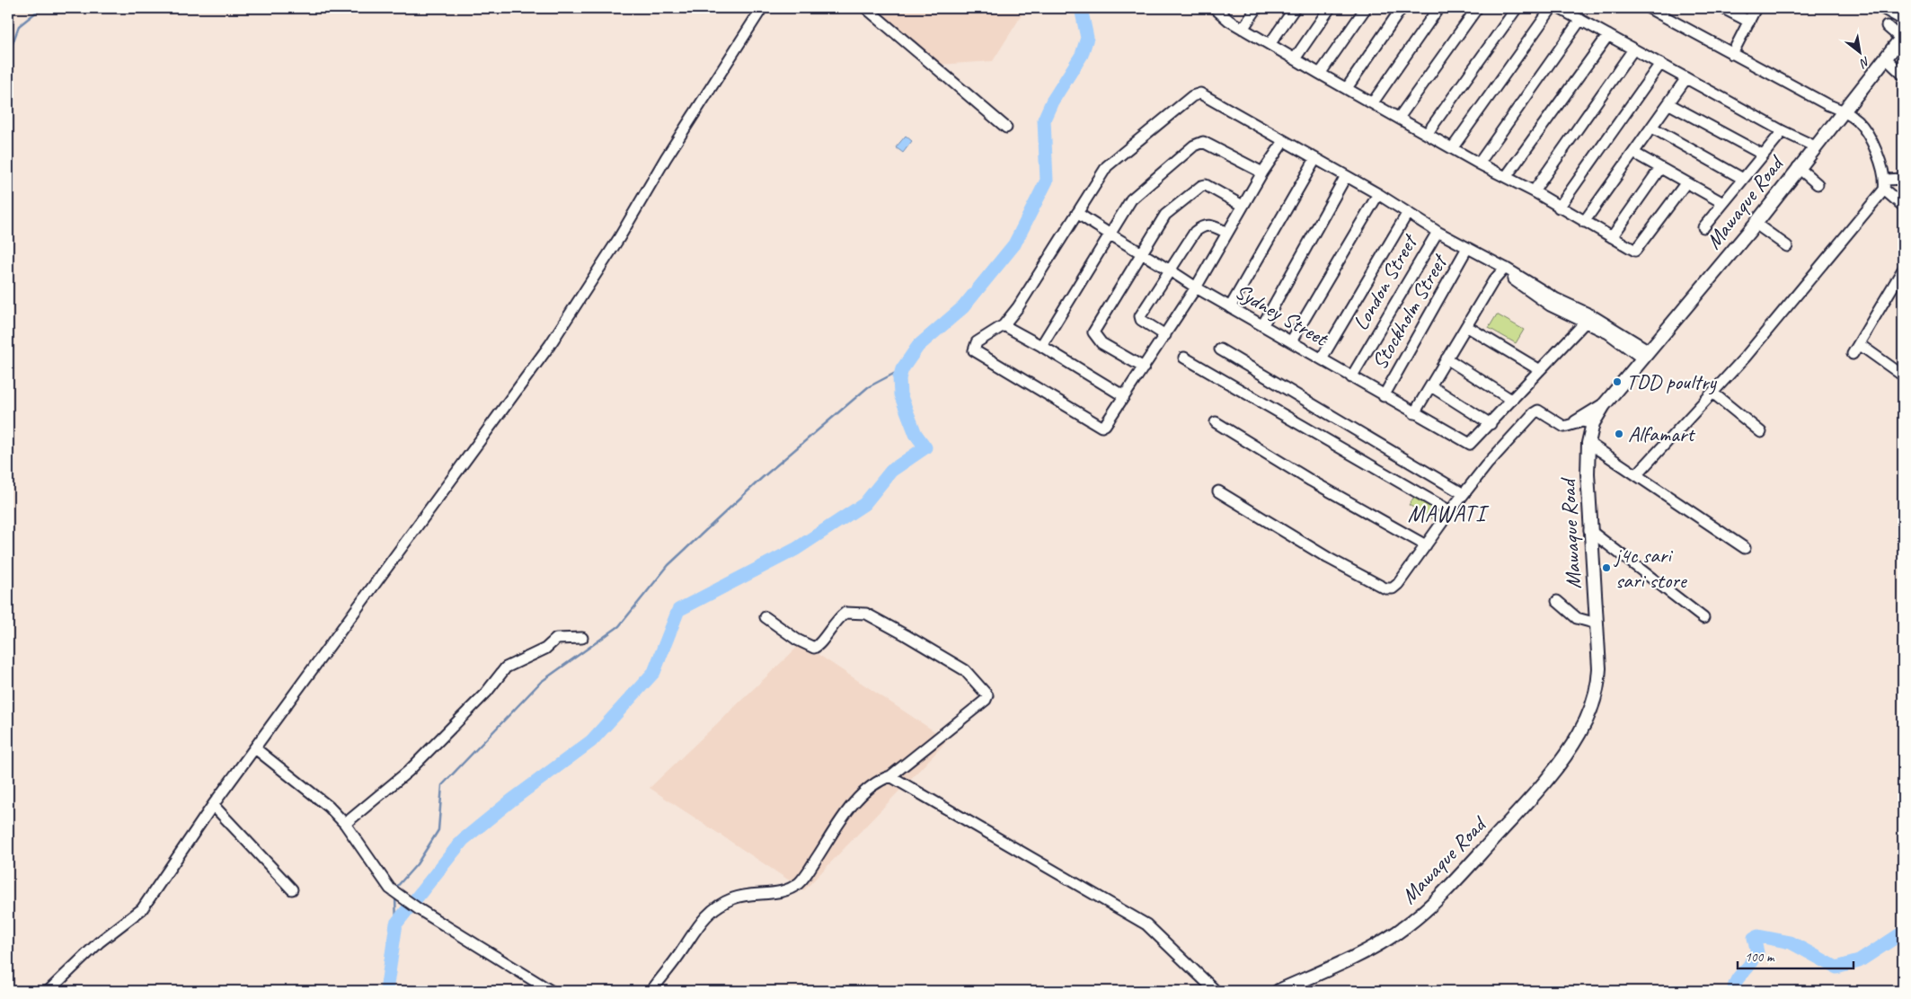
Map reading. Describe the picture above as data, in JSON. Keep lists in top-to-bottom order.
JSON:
{
  "streets": {
    "main road": ["Mawaque Road"],
    "street": ["London Street", "Stockholm Street", "Sydney Street"]
  },
  "crossings": [
    ["London Street", "Sydney Street"],
    ["Stockholm Street", "Sydney Street"]
  ],
  "districts": ["MAWATI"],
  "places": ["TDD poultry", "Alfamart", "j4c sari sari store"],
  "scale_bar": "100 m",
  "north": "bottom right"
}
